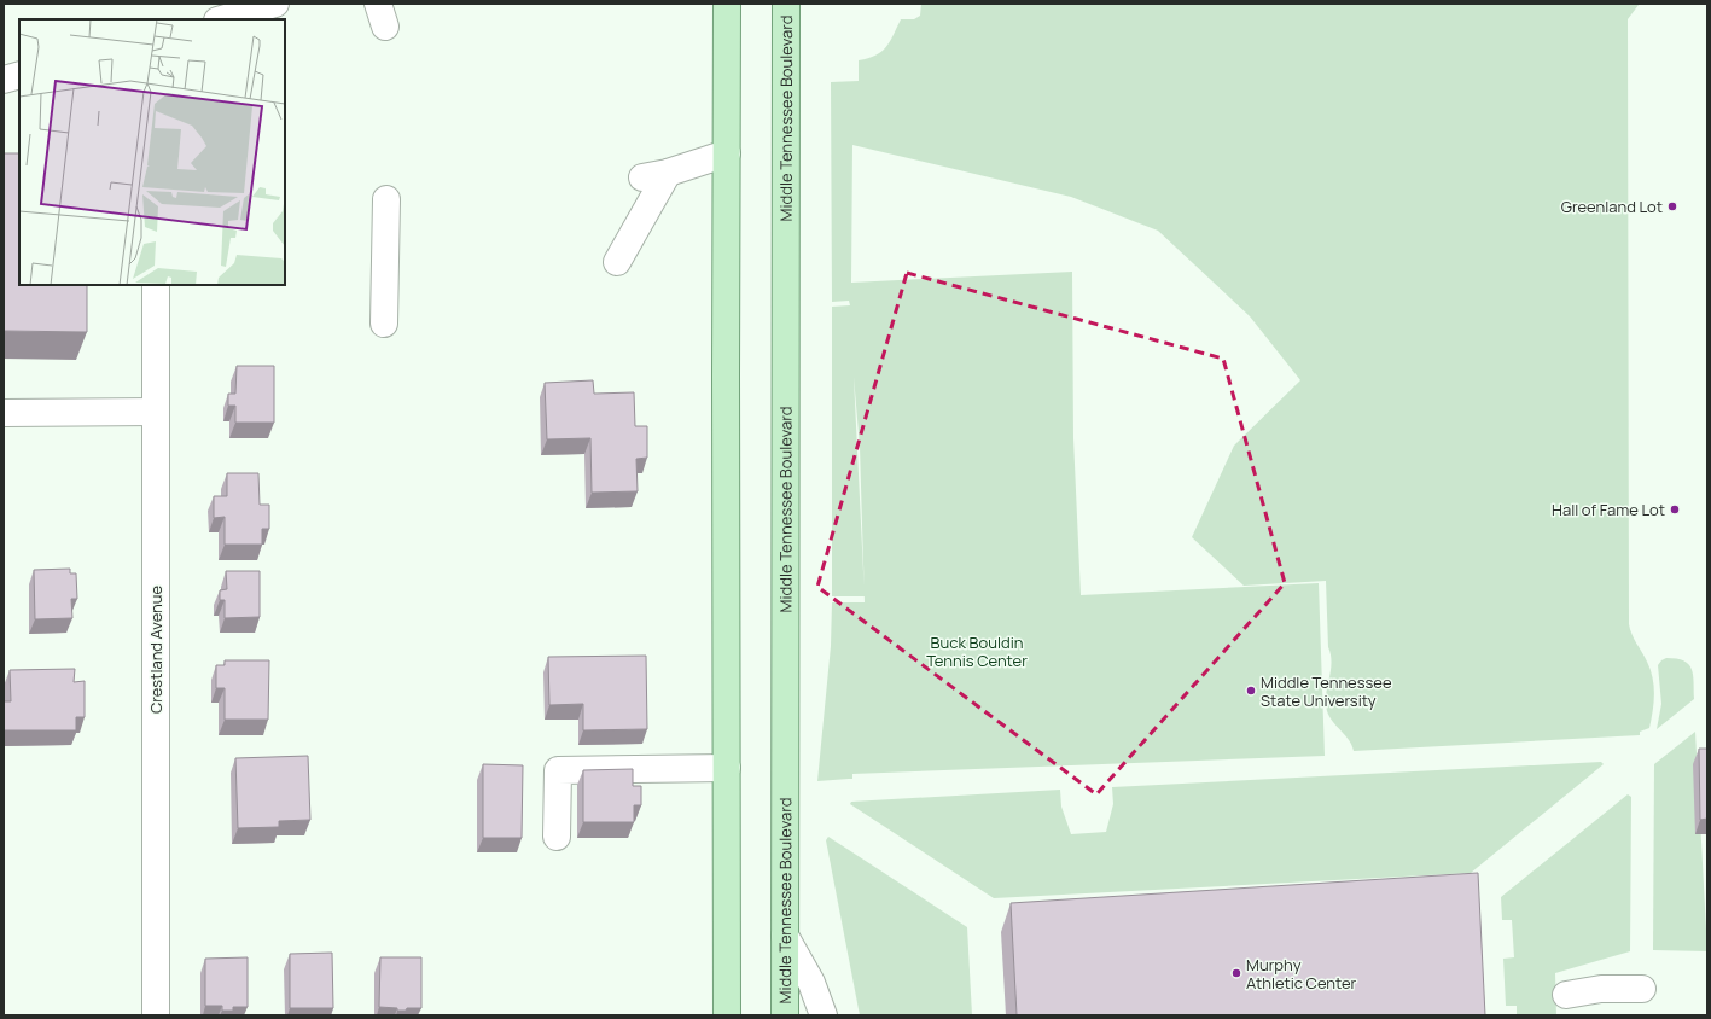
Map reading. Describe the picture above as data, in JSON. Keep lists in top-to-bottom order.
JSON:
{
  "streets": {
    "main road": ["Middle Tennessee Boulevard"],
    "street": ["Crestland Avenue"]
  },
  "parks": ["Buck Bouldin Tennis Center"],
  "places": [
    "Greenland Lot",
    "Hall of Fame Lot",
    "Middle Tennessee State University",
    "Murphy Athletic Center"
  ]
}
